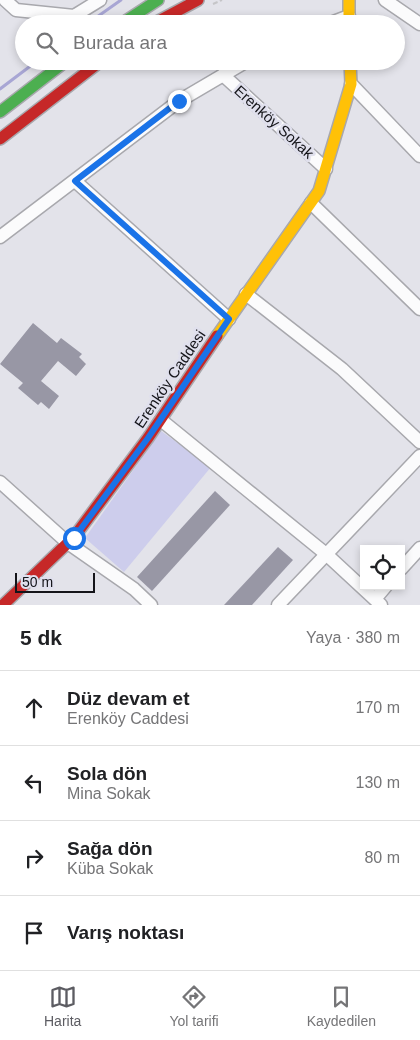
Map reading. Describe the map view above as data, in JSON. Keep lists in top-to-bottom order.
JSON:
{
  "streets": {
    "street": ["Erenköy Sokak", "Erenköy Caddesi"]
  },
  "crossings": [
    ["Erenköy Sokak", "Erenköy Caddesi"]
  ],
  "scale_bar": "50 m",
  "page": {
    "search": "Burada ara",
    "scale": "50 m",
    "heading": ["5 dk", "Yaya · 380 m"],
    "list": [
      ["Düz devam et", "Erenköy Caddesi", "170 m"],
      ["Sola dön", "Mina Sokak", "130 m"],
      ["Sağa dön", "Küba Sokak", "80 m"],
      "Varış noktası"
    ],
    "nav": ["Harita", "Yol tarifi", "Kaydedilen"]
  }
}
